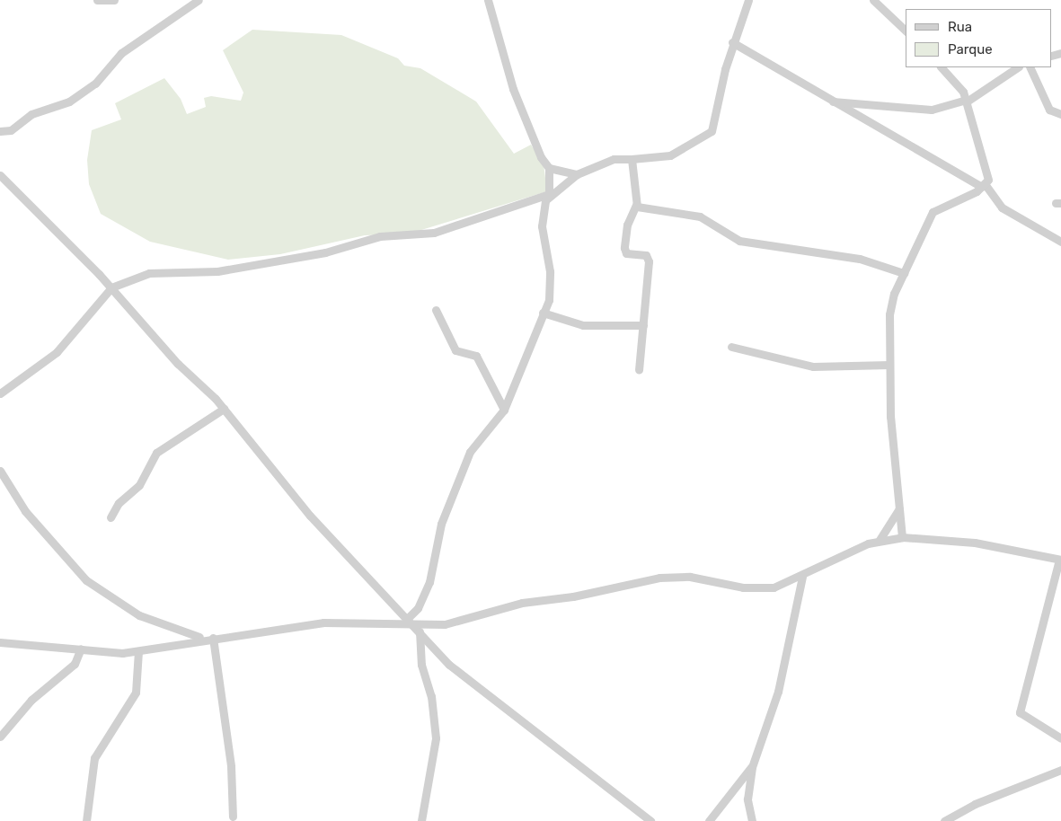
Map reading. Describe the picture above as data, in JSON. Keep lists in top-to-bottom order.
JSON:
{
  "legend": ["Rua", "Parque"]
}
